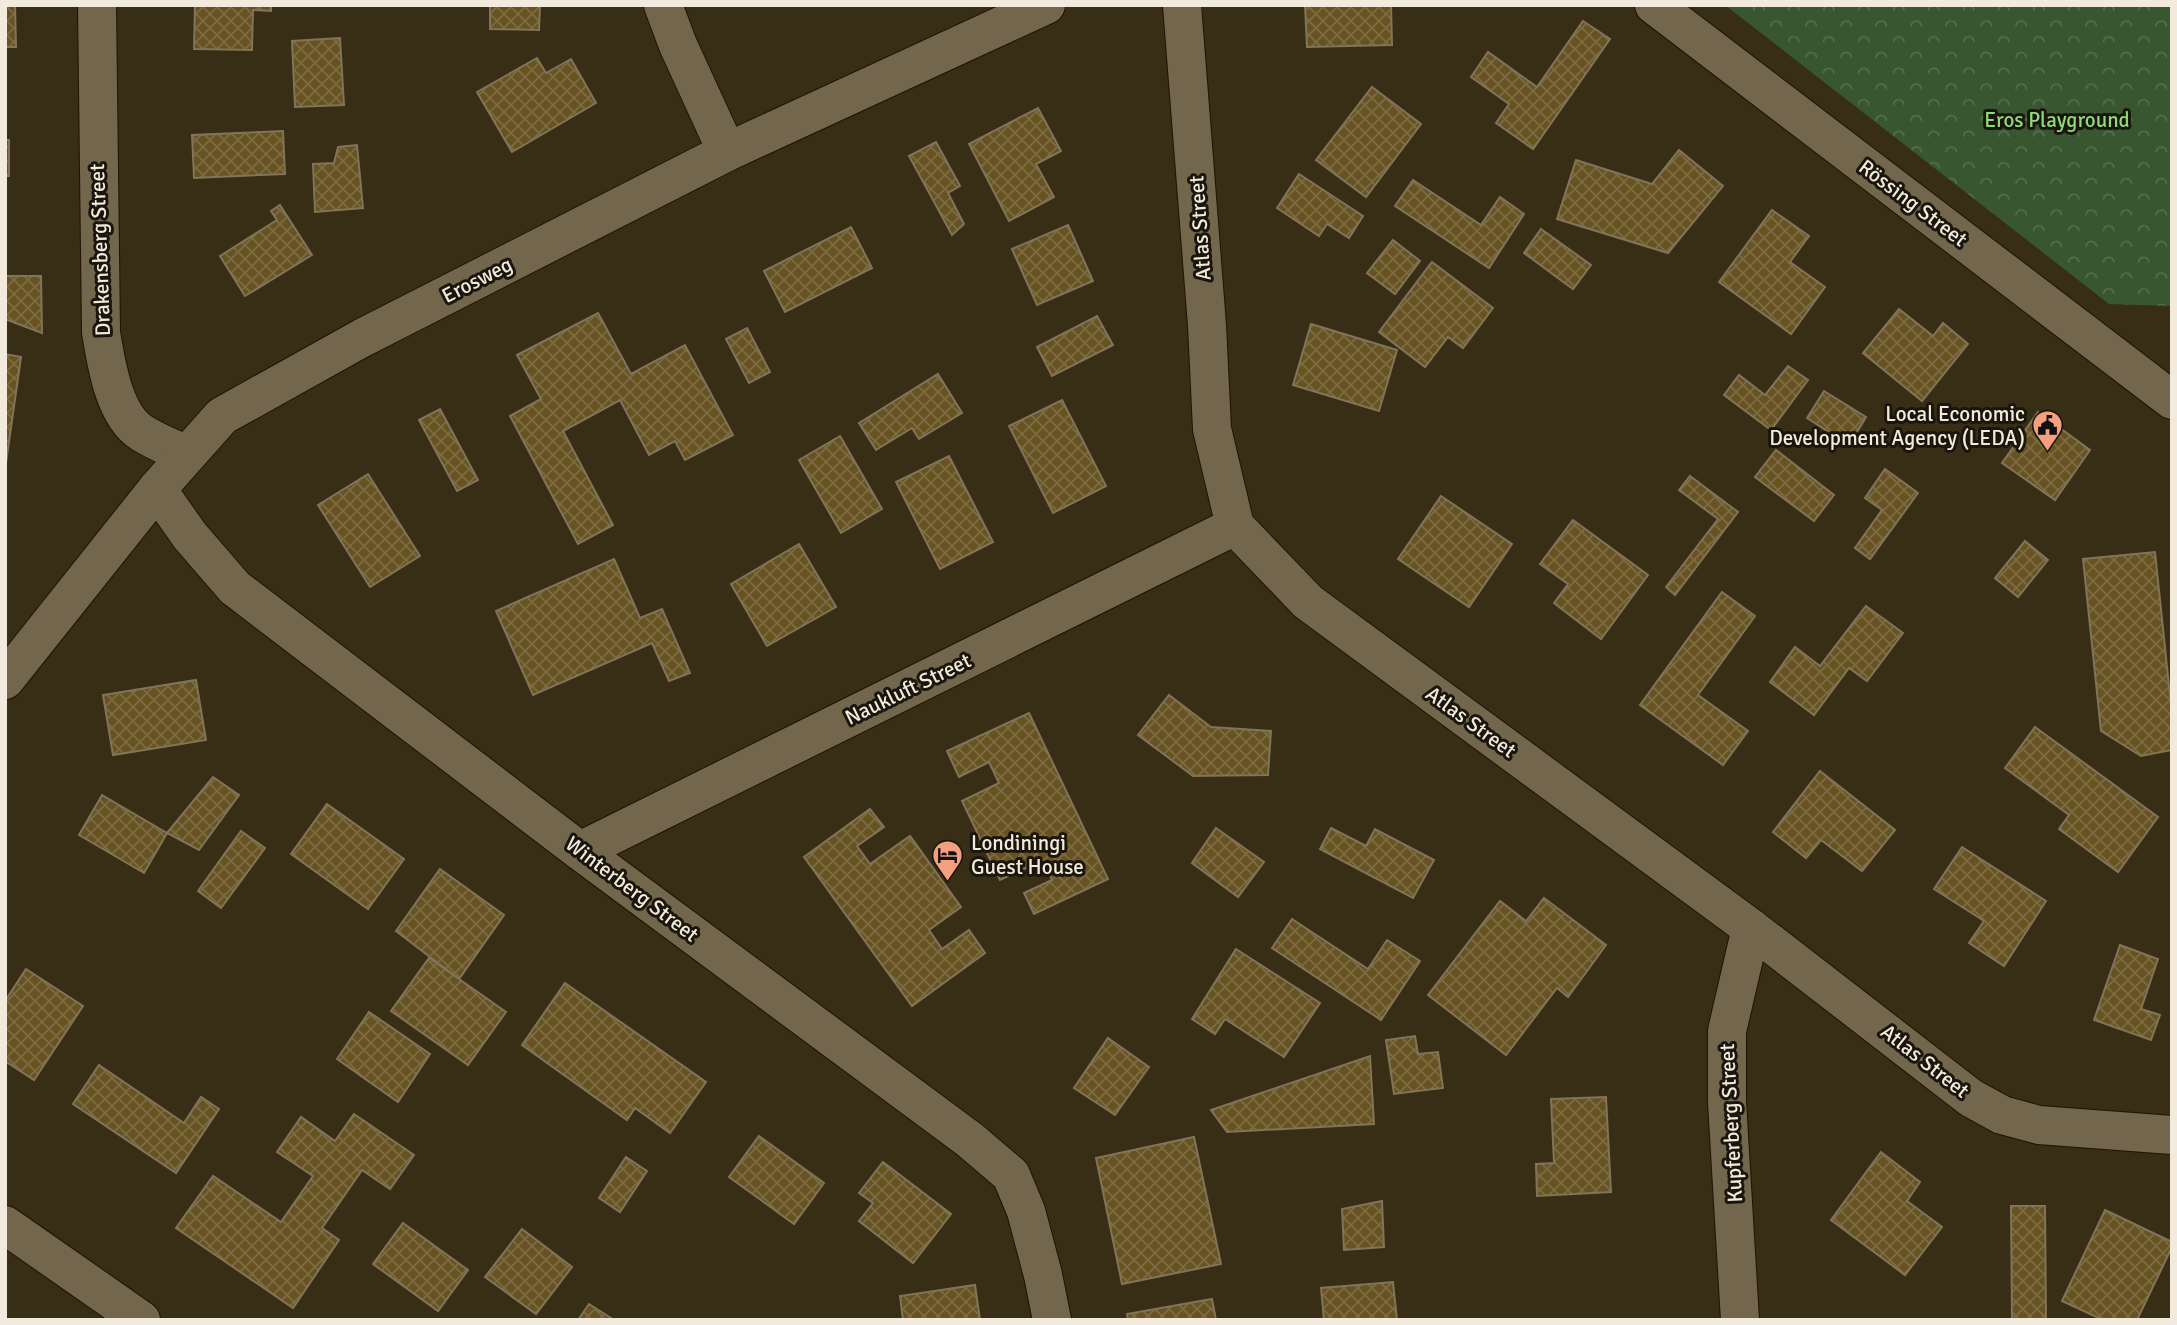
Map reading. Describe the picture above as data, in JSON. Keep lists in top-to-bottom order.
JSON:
{
  "streets": {
    "street": [
      "Rössing Street",
      "Atlas Street",
      "Drakensberg Street",
      "Erosweg",
      "Naukluft Street",
      "Winterberg Street",
      "Kupferberg Street"
    ]
  },
  "crossings": [
    ["Atlas Street", "Naukluft Street"],
    ["Atlas Street", "Kupferberg Street"],
    ["Drakensberg Street", "Erosweg"],
    ["Erosweg", "Winterberg Street"],
    ["Naukluft Street", "Winterberg Street"]
  ],
  "parks": ["Eros Playground"],
  "places": {
    "public building": ["Local Economic Development Agency (LEDA)"],
    "hotel": ["Londiningi Guest House"]
  }
}
